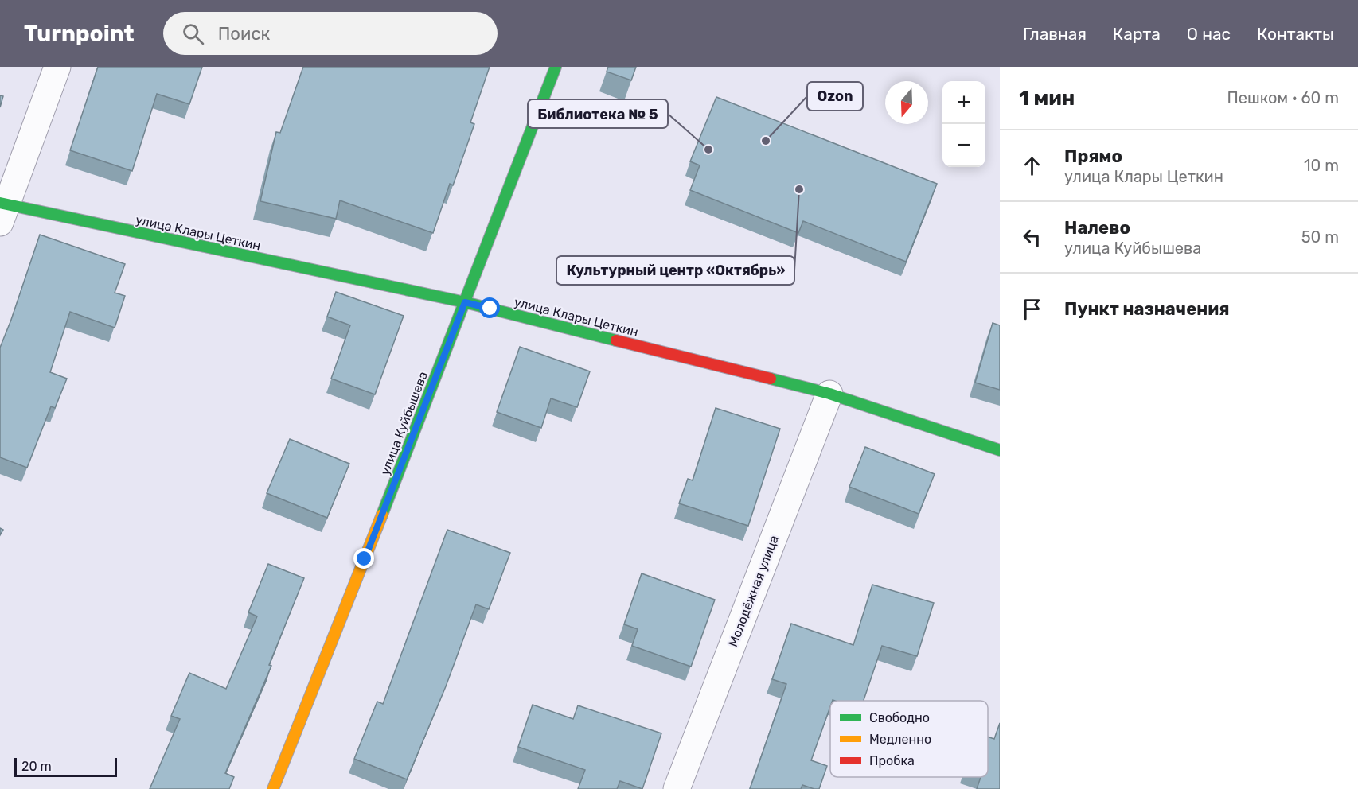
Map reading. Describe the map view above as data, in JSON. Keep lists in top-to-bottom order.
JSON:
{
  "streets": {
    "street": ["улица Клары Цеткин", "улица Куйбышева", "Молодёжная улица"]
  },
  "crossings": [
    ["улица Клары Цеткин", "улица Куйбышева"],
    ["улица Клары Цеткин", "Молодёжная улица"]
  ],
  "places": ["Ozon", "Библиотека № 5", "Культурный центр «Октябрь»"],
  "legend": ["Свободно", "Медленно", "Пробка"],
  "scale_bar": "20 m",
  "north": "bottom",
  "page": {
    "header": "Turnpoint",
    "search": "Поиск",
    "nav": [
      "Главная",
      "Карта",
      "О нас",
      "Контакты"
    ],
    "heading": ["1 мин", "Пешком · 60 m"],
    "map_buttons": ["+", "−"],
    "list": [
      ["Прямо", "улица Клары Цеткин", "10 m"],
      ["Налево", "улица Куйбышева", "50 m"],
      "Пункт назначения"
    ],
    "scale": "20 m"
  }
}
